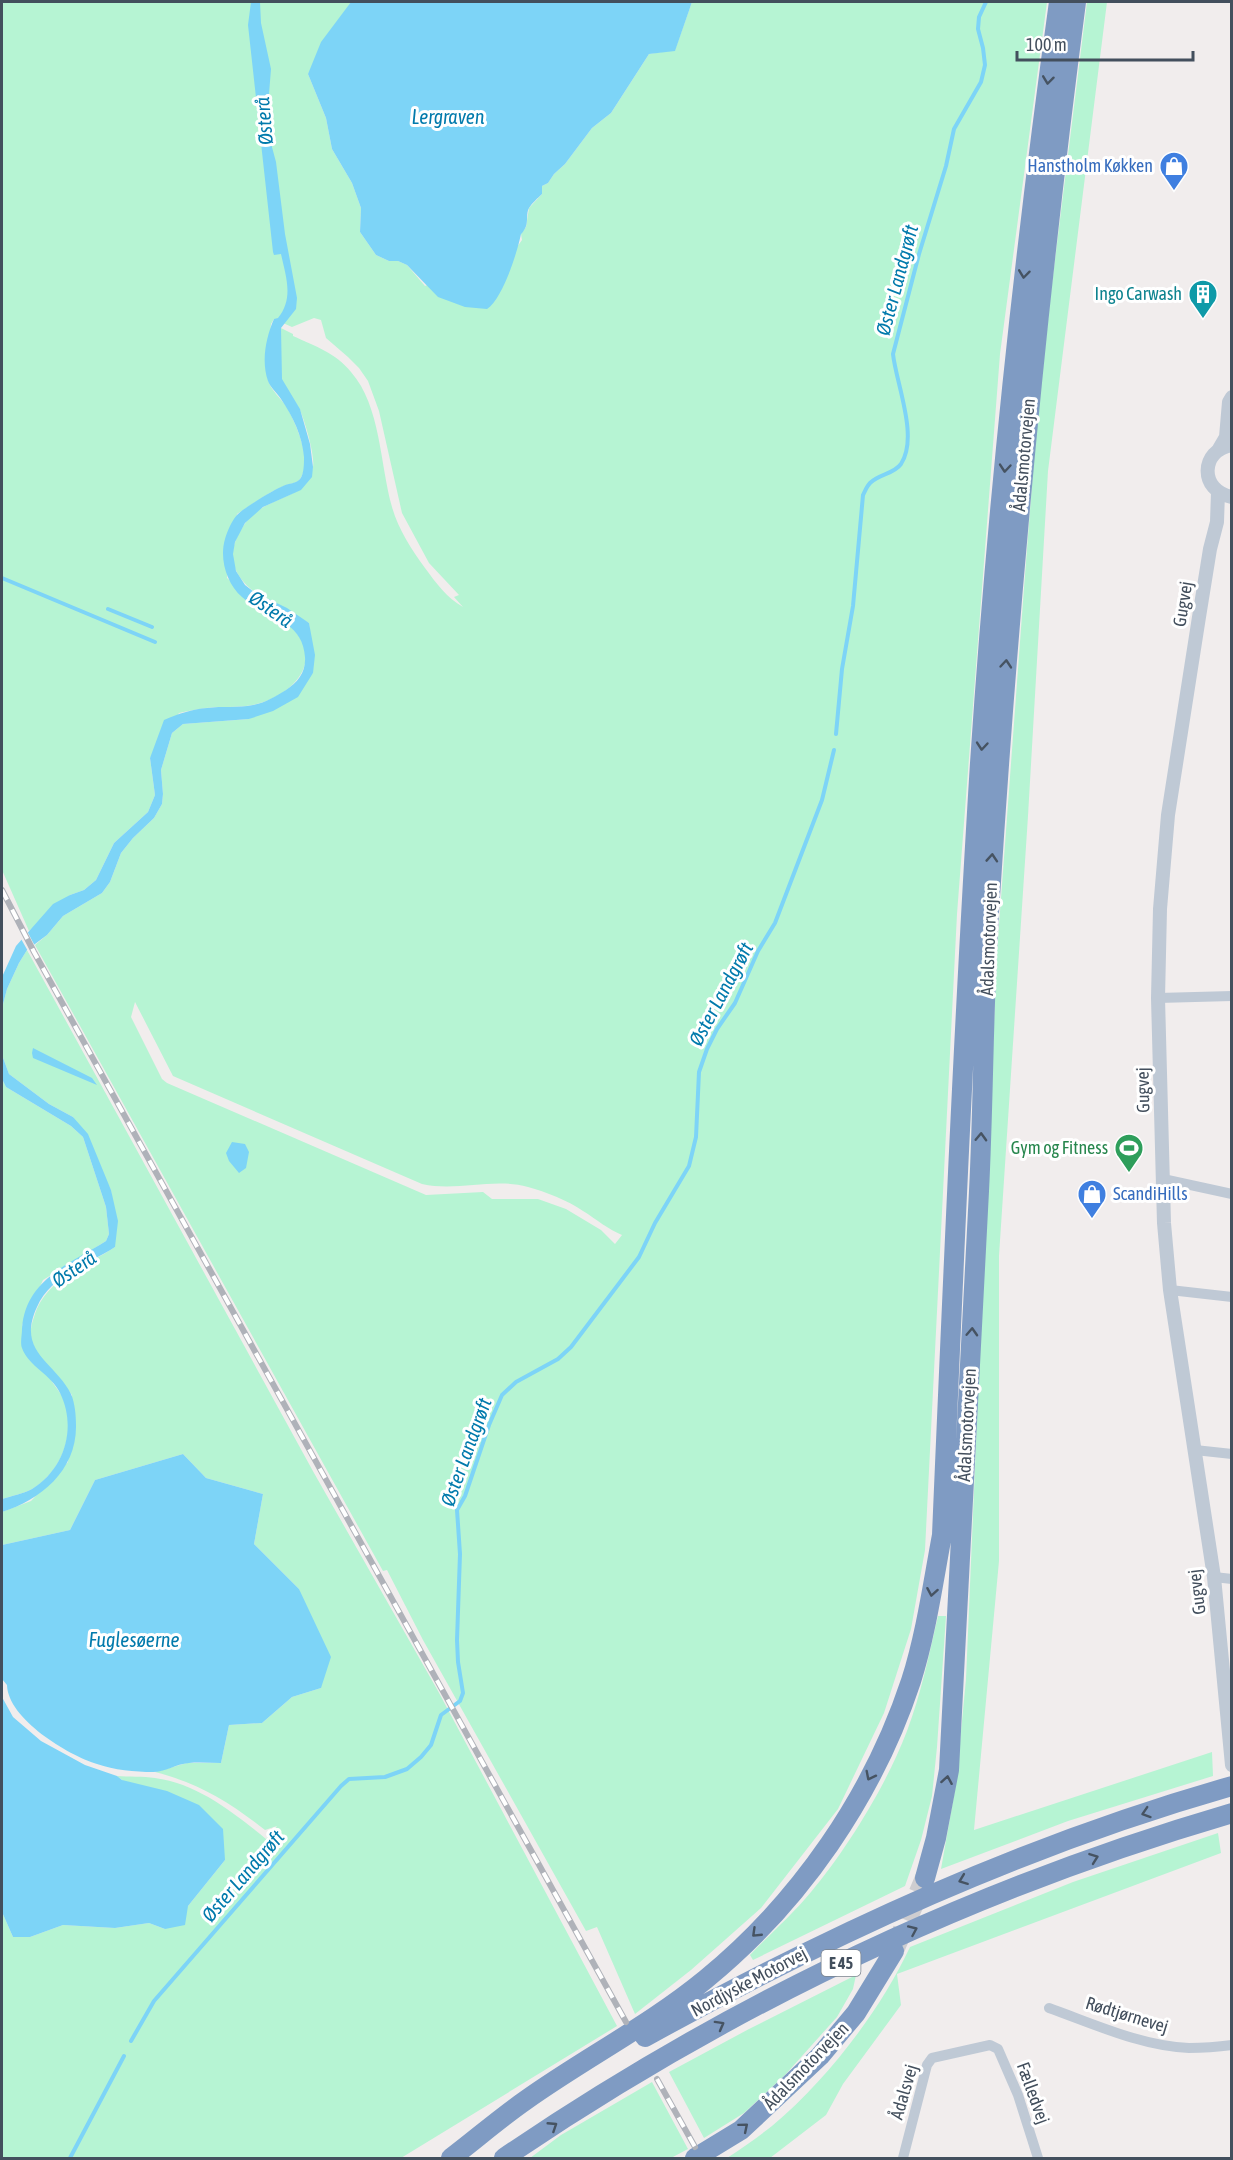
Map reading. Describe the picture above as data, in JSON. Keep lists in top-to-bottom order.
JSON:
{
  "streets": {
    "highway": ["Ådalsmotorvejen", "E 45", "Nordjyske Motorvej"],
    "street": [
      "Gugvej",
      "Rødtjørnevej",
      "Ådalsvej",
      "Fælledvej"
    ]
  },
  "crossings": [
    ["Ådalsvej", "Fælledvej"]
  ],
  "water": [
    "Lergraven",
    "Østerå",
    "Øster Landgrøft",
    "Fuglesøerne"
  ],
  "places": {
    "shop": ["Hanstholm Køkken", "ScandiHills"],
    "building": ["Ingo Carwash"],
    "sports": ["Gym og Fitness"]
  },
  "scale_bar": "100 m"
}
